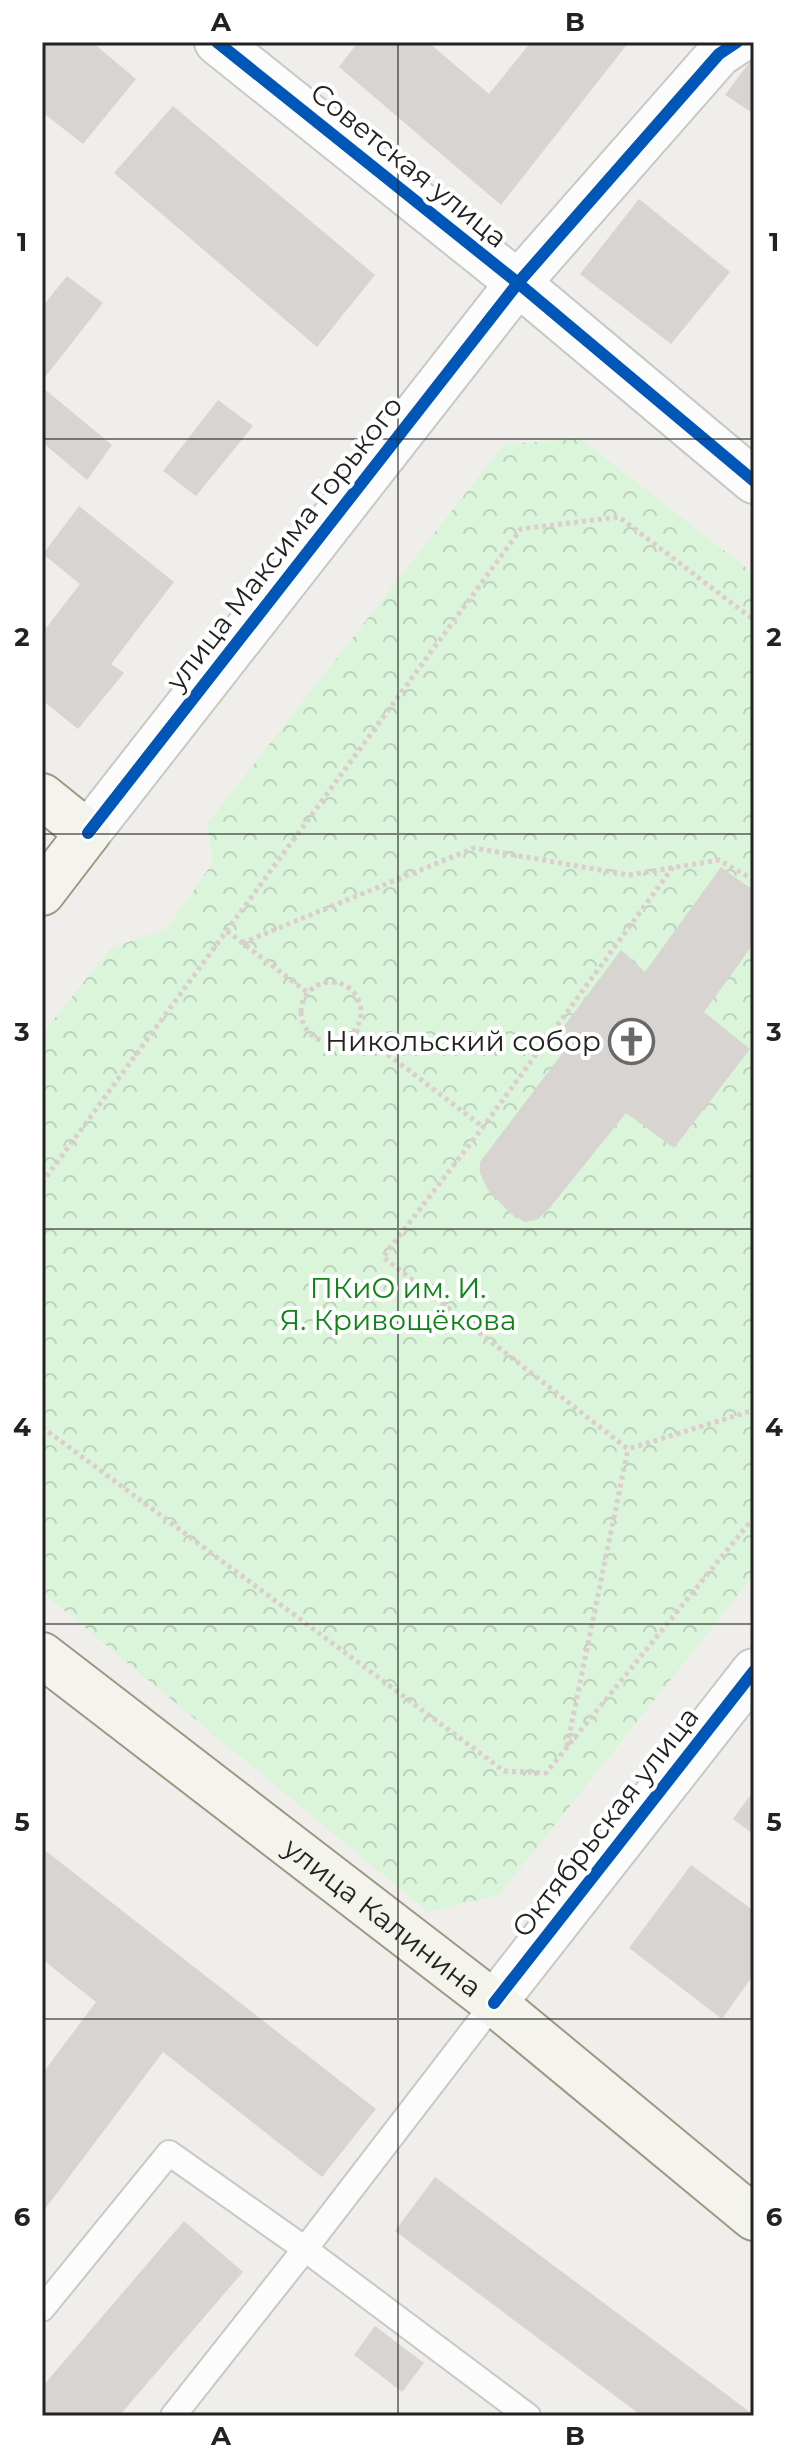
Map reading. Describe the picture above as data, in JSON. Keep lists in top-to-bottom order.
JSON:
{
  "streets": {
    "main road": ["улица Максима Горького", "улица Калинина"],
    "street": ["Советская улица", "Октябрьская улица"]
  },
  "crossings": [
    ["Советская улица", "улица Максима Горького"],
    ["Октябрьская улица", "улица Калинина"]
  ],
  "parks": ["ПКиО им. И. Я. Кривощёкова"],
  "places": {
    "church": ["Никольский собор"]
  },
  "grid": {
    "columns": ["A", "B"],
    "rows": [
      "1",
      "2",
      "3",
      "4",
      "5",
      "6"
    ]
  }
}
